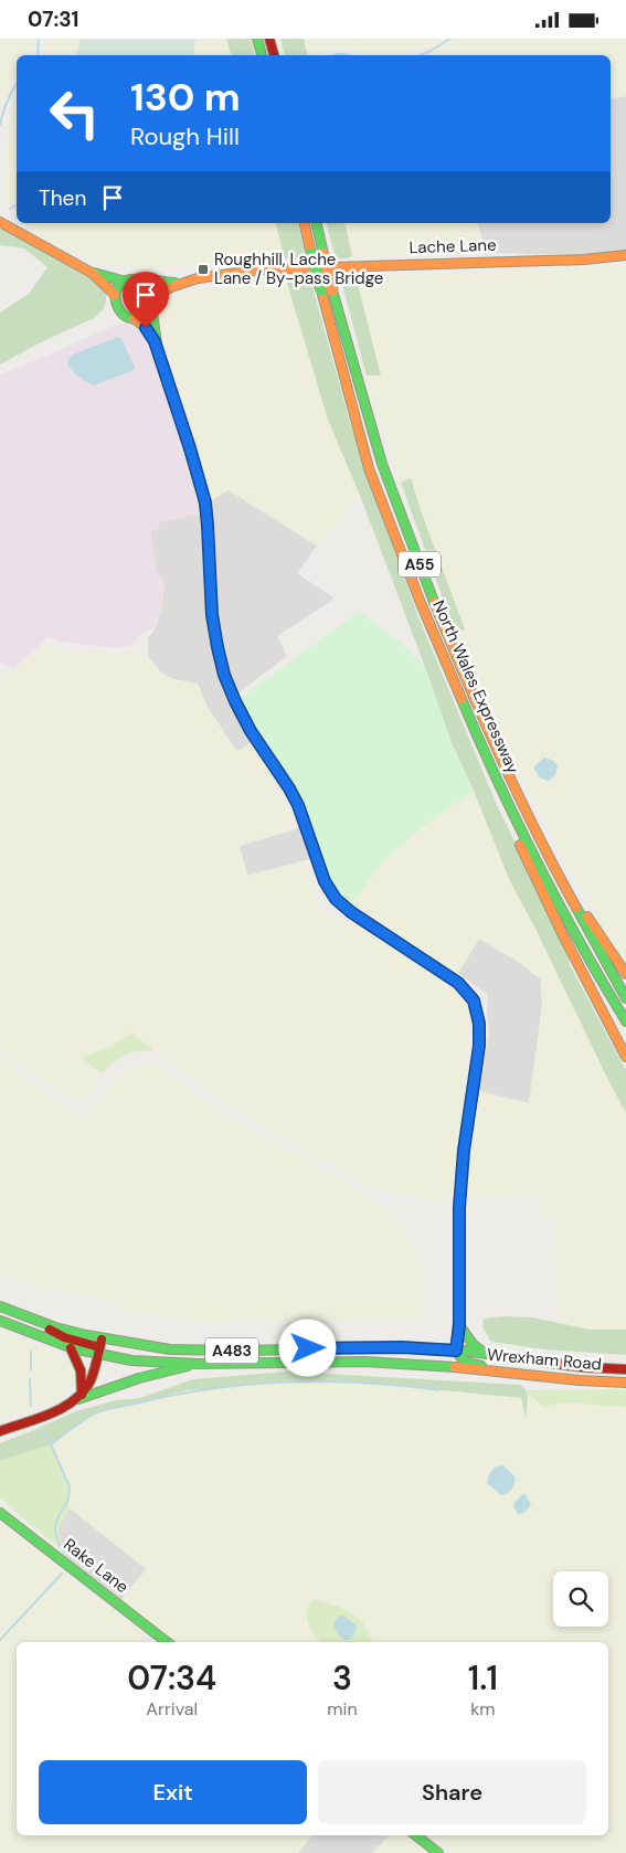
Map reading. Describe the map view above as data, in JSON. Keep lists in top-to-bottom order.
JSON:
{
  "streets": {
    "main road": [
      "Lache Lane",
      "A55",
      "North Wales Expressway",
      "A483",
      "Wrexham Road",
      "Rake Lane"
    ]
  },
  "crossings": [
    ["A483", "Wrexham Road"]
  ],
  "places": {
    "transit": ["Roughhill, Lache Lane / By-pass Bridge"]
  },
  "page": {
    "status": "07:31",
    "turn": ["130 m", "Rough Hill"],
    "then": "Then",
    "eta": [
      "07:34",
      "Arrival",
      "3",
      "min",
      "1.1",
      "km"
    ],
    "buttons": ["Exit", "Share"]
  }
}
